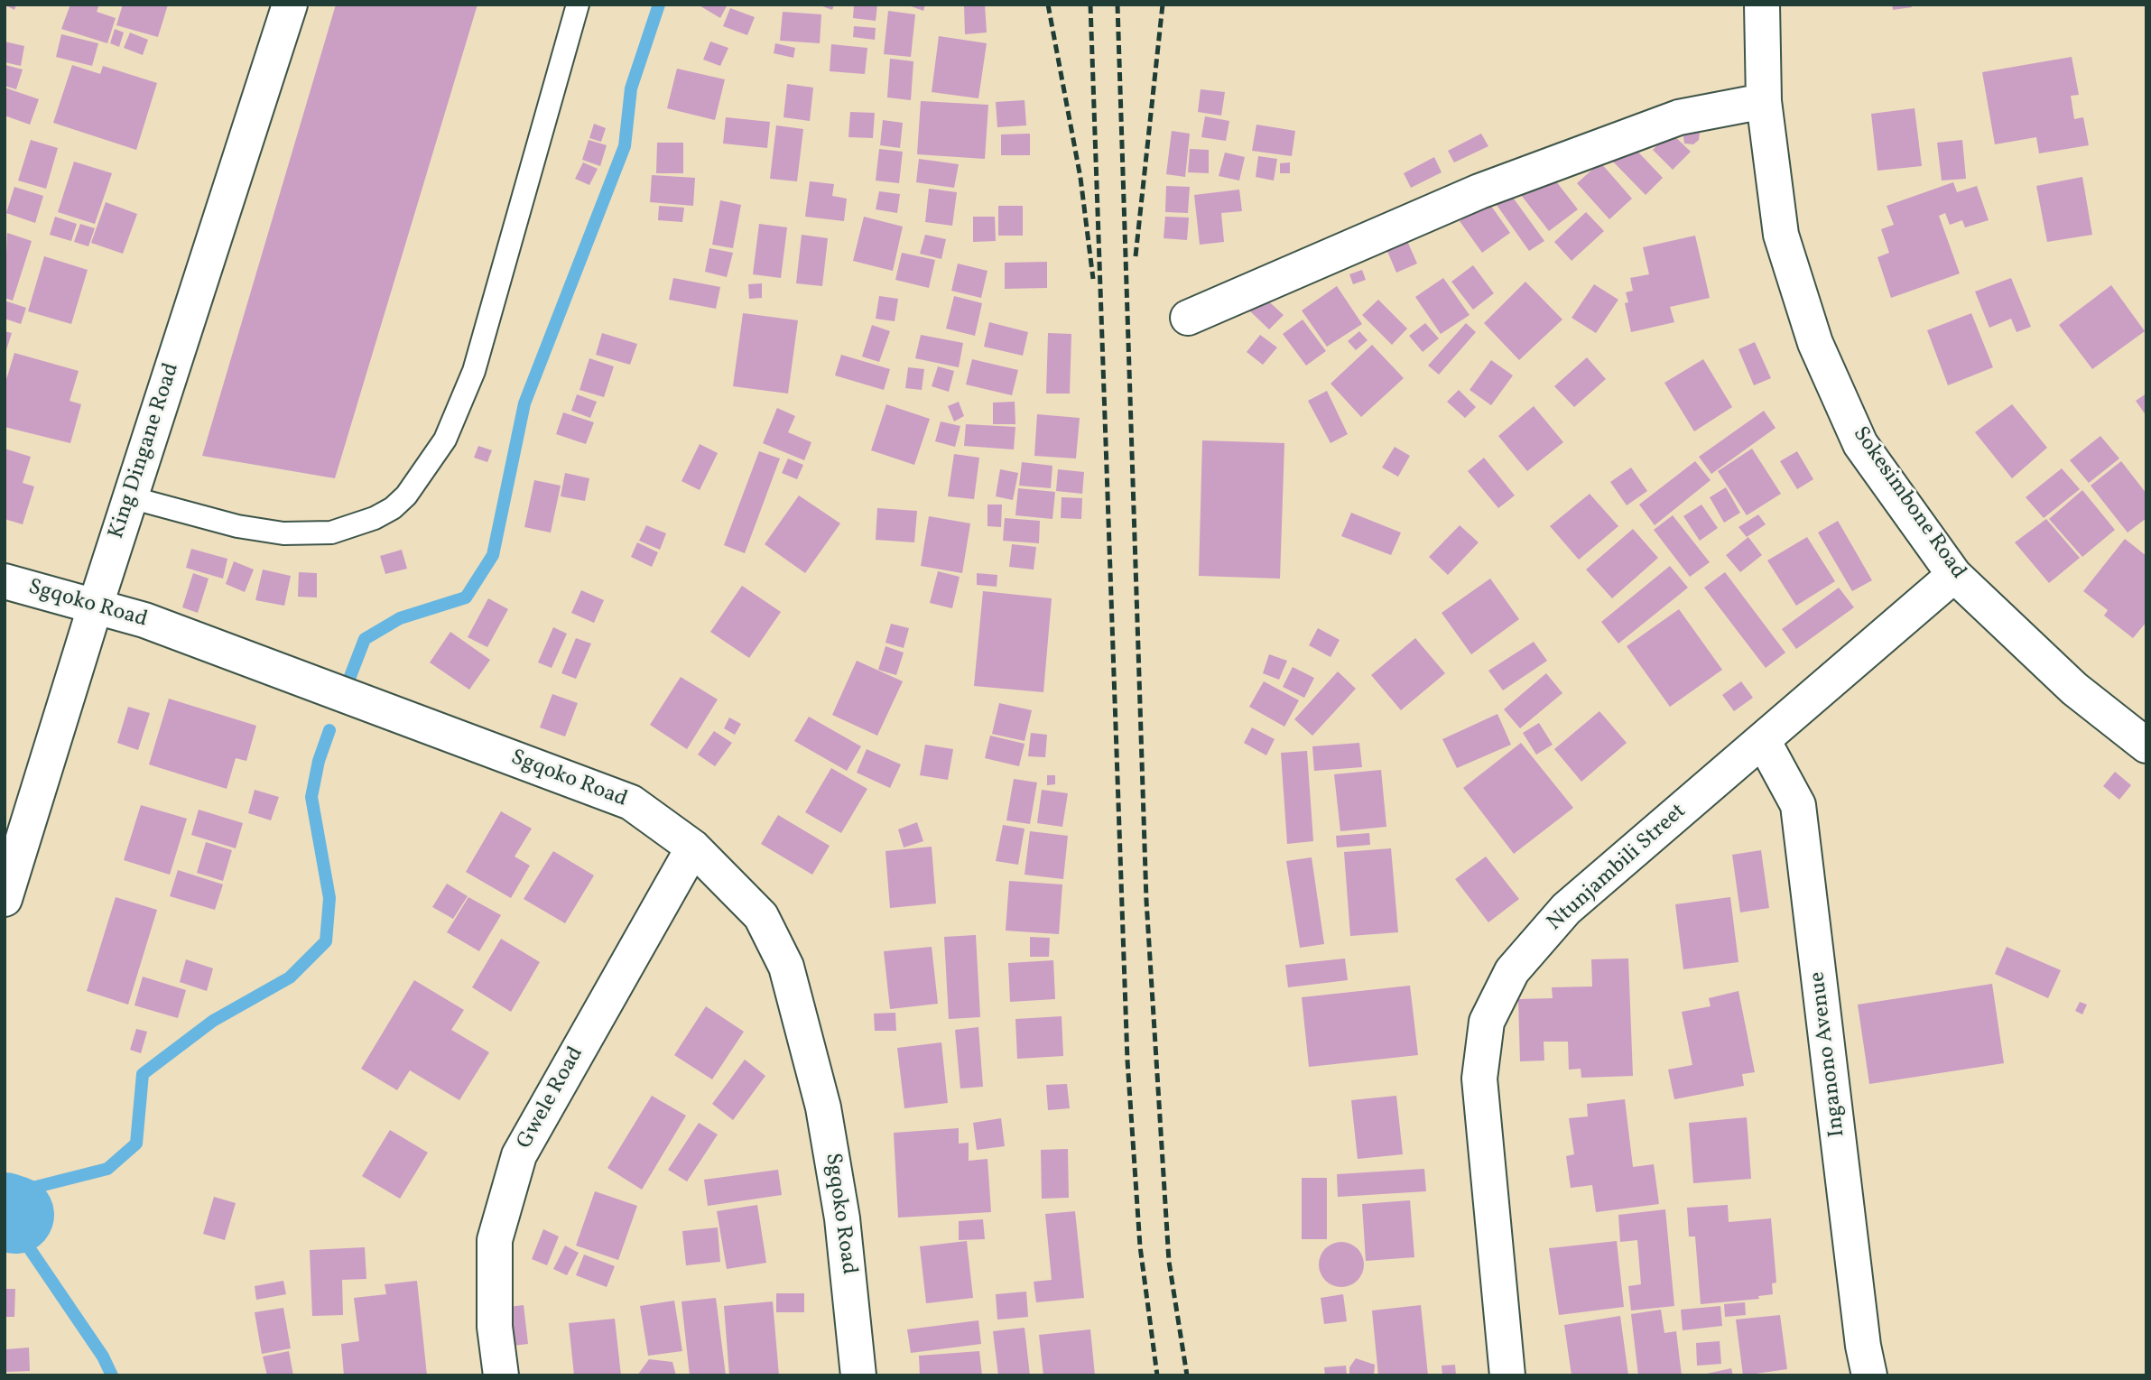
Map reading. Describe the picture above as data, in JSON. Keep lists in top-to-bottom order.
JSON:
{
  "streets": {
    "street": [
      "King Dingane Road",
      "Sokesimbone Road",
      "Sgqoko Road",
      "Ntunjambili Street",
      "Inganono Avenue",
      "Gwele Road"
    ]
  },
  "crossings": [
    ["King Dingane Road", "Sgqoko Road"],
    ["Sokesimbone Road", "Ntunjambili Street"],
    ["Sgqoko Road", "Gwele Road"],
    ["Ntunjambili Street", "Inganono Avenue"]
  ]
}
